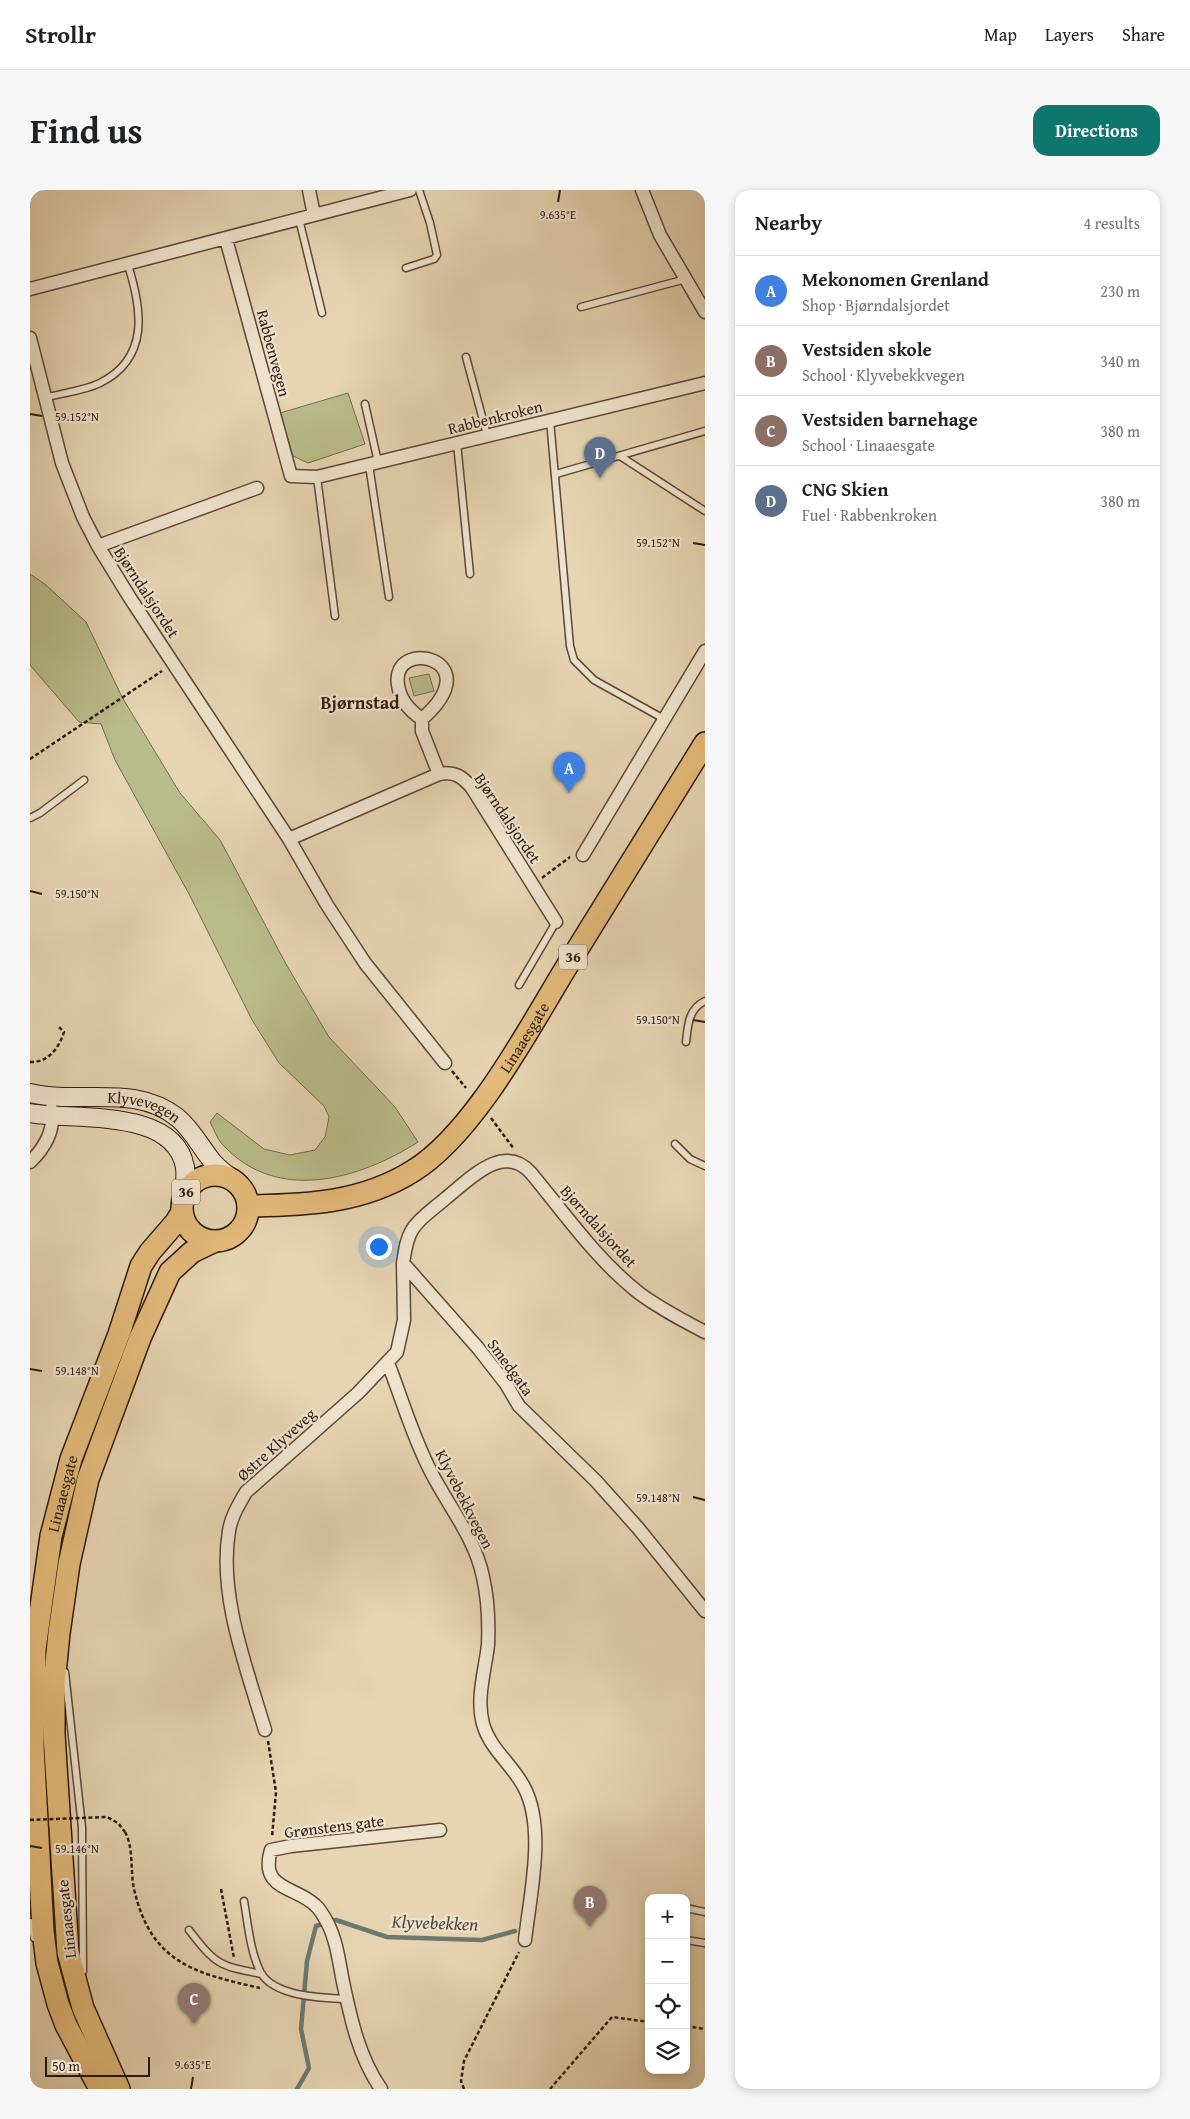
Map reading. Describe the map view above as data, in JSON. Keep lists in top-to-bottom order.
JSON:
{
  "streets": {
    "highway": ["36", "Linaaesgate"],
    "main road": ["Klyvevegen"],
    "street": [
      "Rabbenvegen",
      "Rabbenkroken",
      "Bjørndalsjordet",
      "Smedgata",
      "Østre Klyveveg",
      "Klyvebekkvegen",
      "Grønstens gate"
    ]
  },
  "crossings": [
    ["Rabbenvegen", "Rabbenkroken"],
    ["36", "Linaaesgate"],
    ["36", "Klyvevegen"],
    ["Linaaesgate", "Klyvevegen"],
    ["Smedgata", "Østre Klyveveg"],
    ["Østre Klyveveg", "Klyvebekkvegen"]
  ],
  "districts": ["Bjørnstad"],
  "water": ["Klyvebekken"],
  "scale_bar": "50 m",
  "page": {
    "header": "Strollr",
    "nav": ["Map", "Layers", "Share"],
    "title": "Find us",
    "buttons": "Directions",
    "heading": ["Nearby", "4 results"],
    "list": [
      {
        "mark": "A",
        "name": "Mekonomen Grenland",
        "note": "Shop · Bjørndalsjordet",
        "value": "230 m"
      },
      {
        "mark": "B",
        "name": "Vestsiden skole",
        "note": "School · Klyvebekkvegen",
        "value": "340 m"
      },
      {
        "mark": "C",
        "name": "Vestsiden barnehage",
        "note": "School · Linaaesgate",
        "value": "380 m"
      },
      {
        "mark": "D",
        "name": "CNG Skien",
        "note": "Fuel · Rabbenkroken",
        "value": "380 m"
      }
    ],
    "pins": [
      "D",
      "A",
      "B",
      "C"
    ],
    "map_buttons": ["+", "−"],
    "scale": "50 m"
  },
  "coordinates": [
    "9.635°E",
    "59.152°N",
    "59.150°N",
    "59.148°N",
    "59.146°N"
  ]
}
